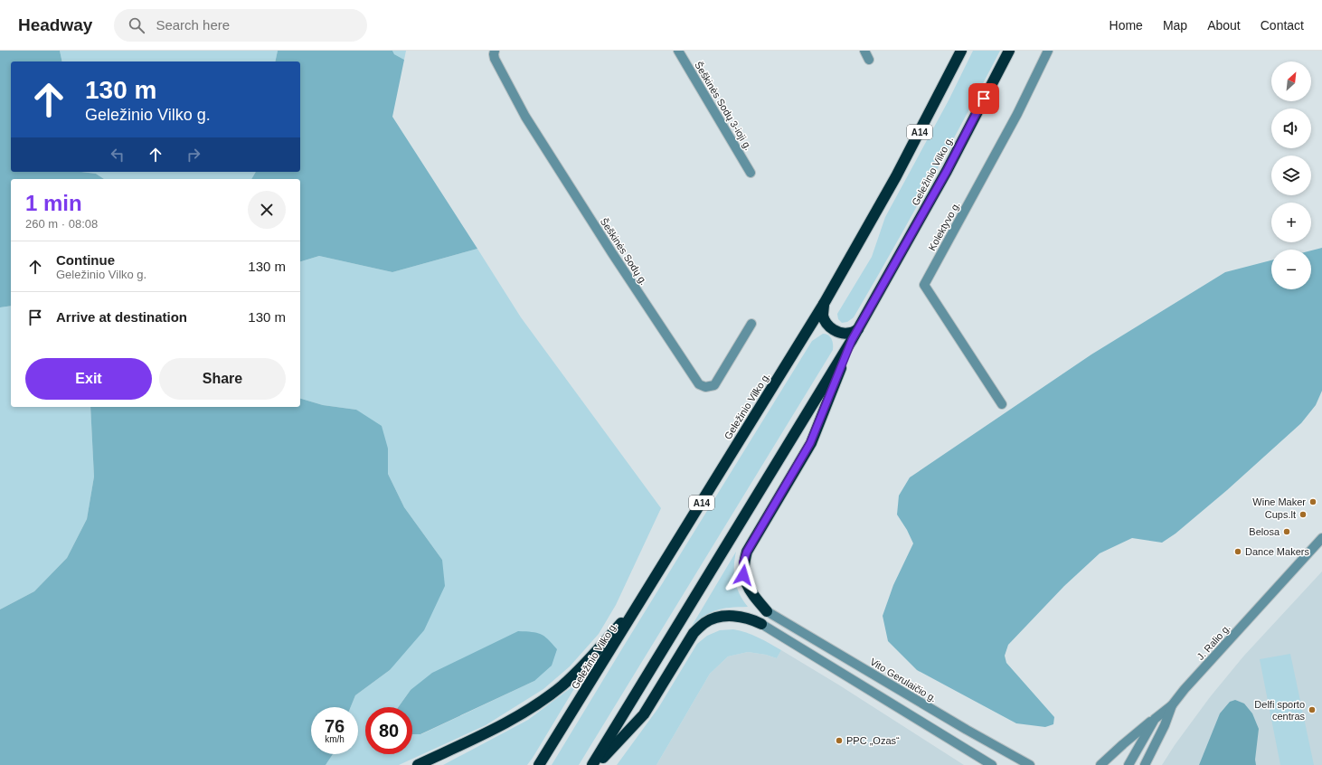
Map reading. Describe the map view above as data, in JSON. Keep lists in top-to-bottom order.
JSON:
{
  "streets": {
    "highway": ["A14", "Geležinio Vilko g."],
    "street": [
      "Šeškinės Sodų 3-ioji g.",
      "Kolektyvo g.",
      "Šeškinės Sodų g.",
      "J. Ralio g.",
      "Vito Gerulaičio g."
    ]
  },
  "places": [
    "Wine Maker",
    "Cups.lt",
    "Belosa",
    "Dance Makers",
    "Delfi sporto centras",
    "PPC „Ozas“"
  ],
  "north": "top right",
  "page": {
    "header": "Headway",
    "search": "Search here",
    "nav": [
      "Home",
      "Map",
      "About",
      "Contact"
    ],
    "map_buttons": ["+", "−"],
    "turn": ["130 m", "Geležinio Vilko g."],
    "heading": ["1 min", "260 m · 08:08"],
    "list": [
      {
        "name": "Continue",
        "note": "Geležinio Vilko g.",
        "value": "130 m"
      },
      {
        "name": "Arrive at destination",
        "value": "130 m"
      }
    ],
    "buttons": ["Exit", "Share"],
    "speed": "76 km/h",
    "limit": "80"
  }
}
